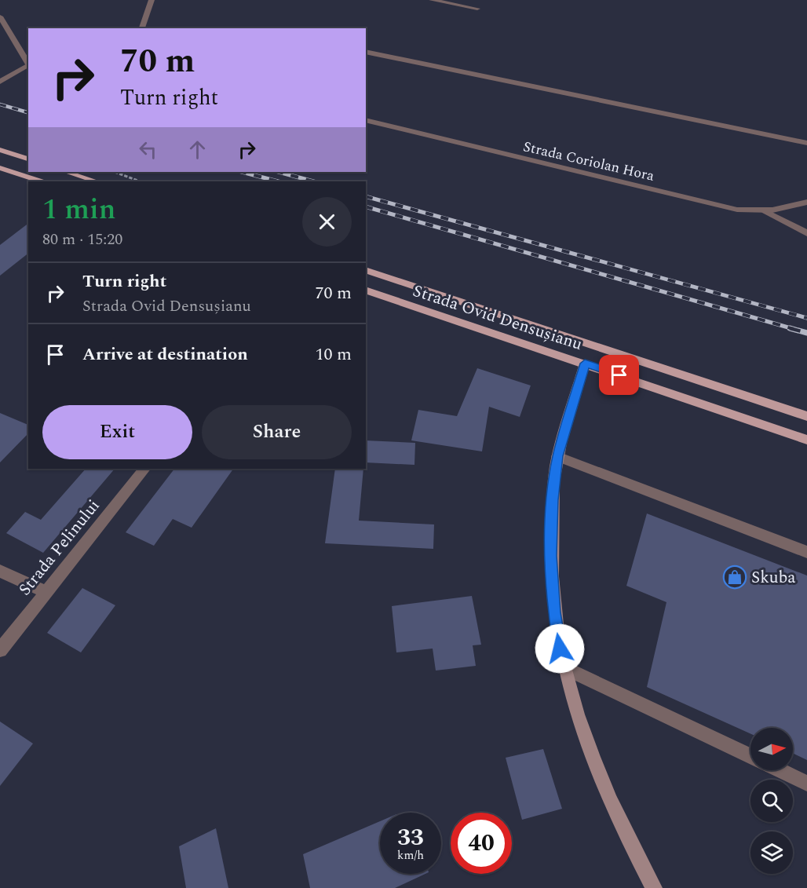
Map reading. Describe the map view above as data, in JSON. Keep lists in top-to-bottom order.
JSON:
{
  "streets": {
    "main road": ["Strada Ovid Densușianu"],
    "street": ["Strada Coriolan Hora", "Strada Pelinului"]
  },
  "places": {
    "shop": ["Skuba"]
  },
  "north": "right",
  "page": {
    "turn": ["70 m", "Turn right"],
    "heading": ["1 min", "80 m · 15:20"],
    "list": [
      {
        "name": "Turn right",
        "note": "Strada Ovid Densușianu",
        "value": "70 m"
      },
      {
        "name": "Arrive at destination",
        "value": "10 m"
      }
    ],
    "buttons": ["Exit", "Share"],
    "speed": "33 km/h",
    "limit": "40"
  }
}
